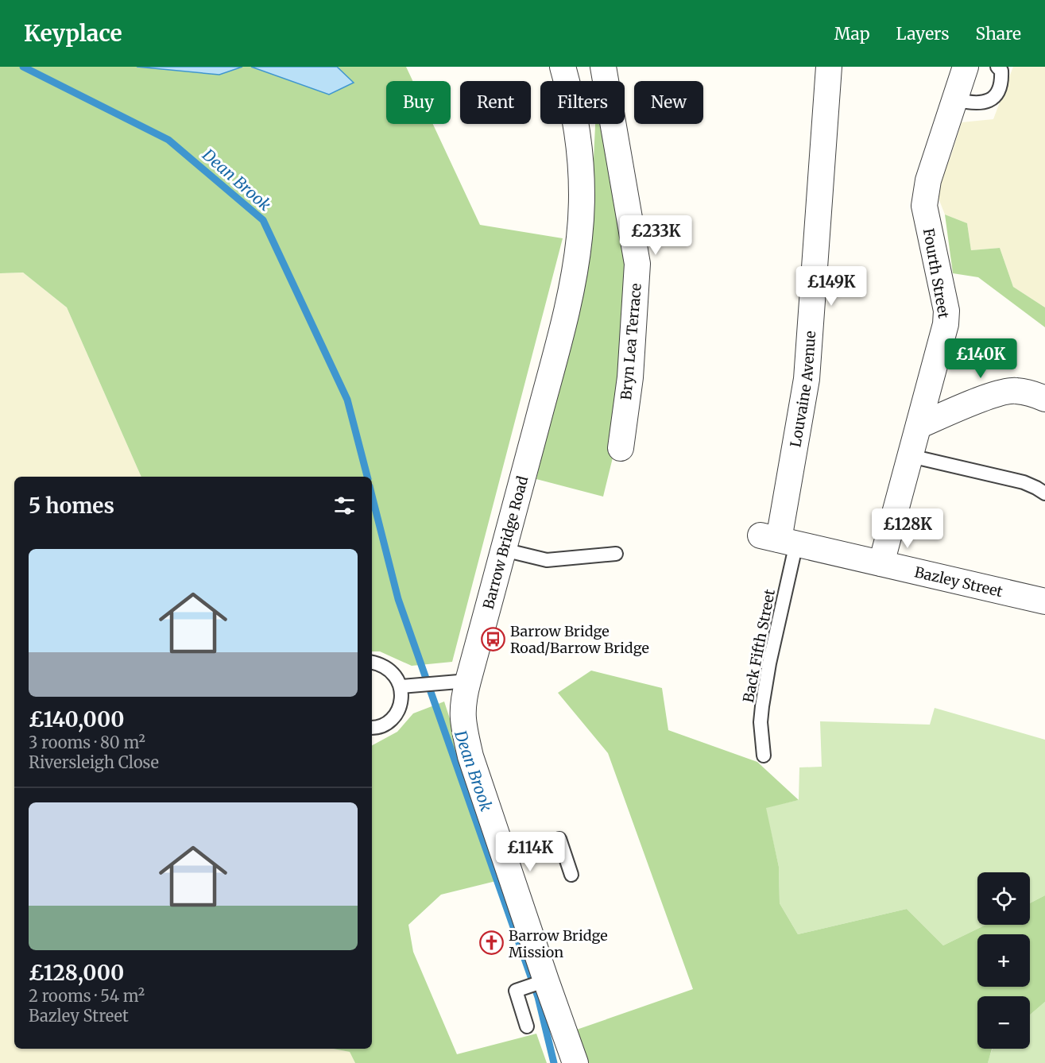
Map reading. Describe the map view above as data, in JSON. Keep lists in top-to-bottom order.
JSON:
{
  "streets": {
    "street": [
      "Fourth Street",
      "Bryn Lea Terrace",
      "Louvaine Avenue",
      "Barrow Bridge Road",
      "Bazley Street"
    ],
    "lane": ["Back Fifth Street"]
  },
  "crossings": [
    ["Fourth Street", "Bazley Street"],
    ["Louvaine Avenue", "Bazley Street"],
    ["Louvaine Avenue", "Back Fifth Street"],
    ["Bazley Street", "Back Fifth Street"]
  ],
  "water": ["Dean Brook"],
  "places": {
    "bus stop": ["Barrow Bridge Road/Barrow Bridge"],
    "church": ["Barrow Bridge Mission"]
  },
  "page": {
    "header": "Keyplace",
    "nav": ["Map", "Layers", "Share"],
    "chip": [
      "Buy",
      "Rent",
      "Filters",
      "New"
    ],
    "price": [
      "£233K",
      "£149K",
      "£140K",
      "£128K",
      "£114K"
    ],
    "heading": "5 homes",
    "list": [
      {
        "name": "£140,000",
        "note": "3 rooms · 80 m² · Riversleigh Close"
      },
      {
        "name": "£128,000",
        "note": "2 rooms · 54 m² · Bazley Street"
      }
    ],
    "map_buttons": ["+", "−"]
  }
}
